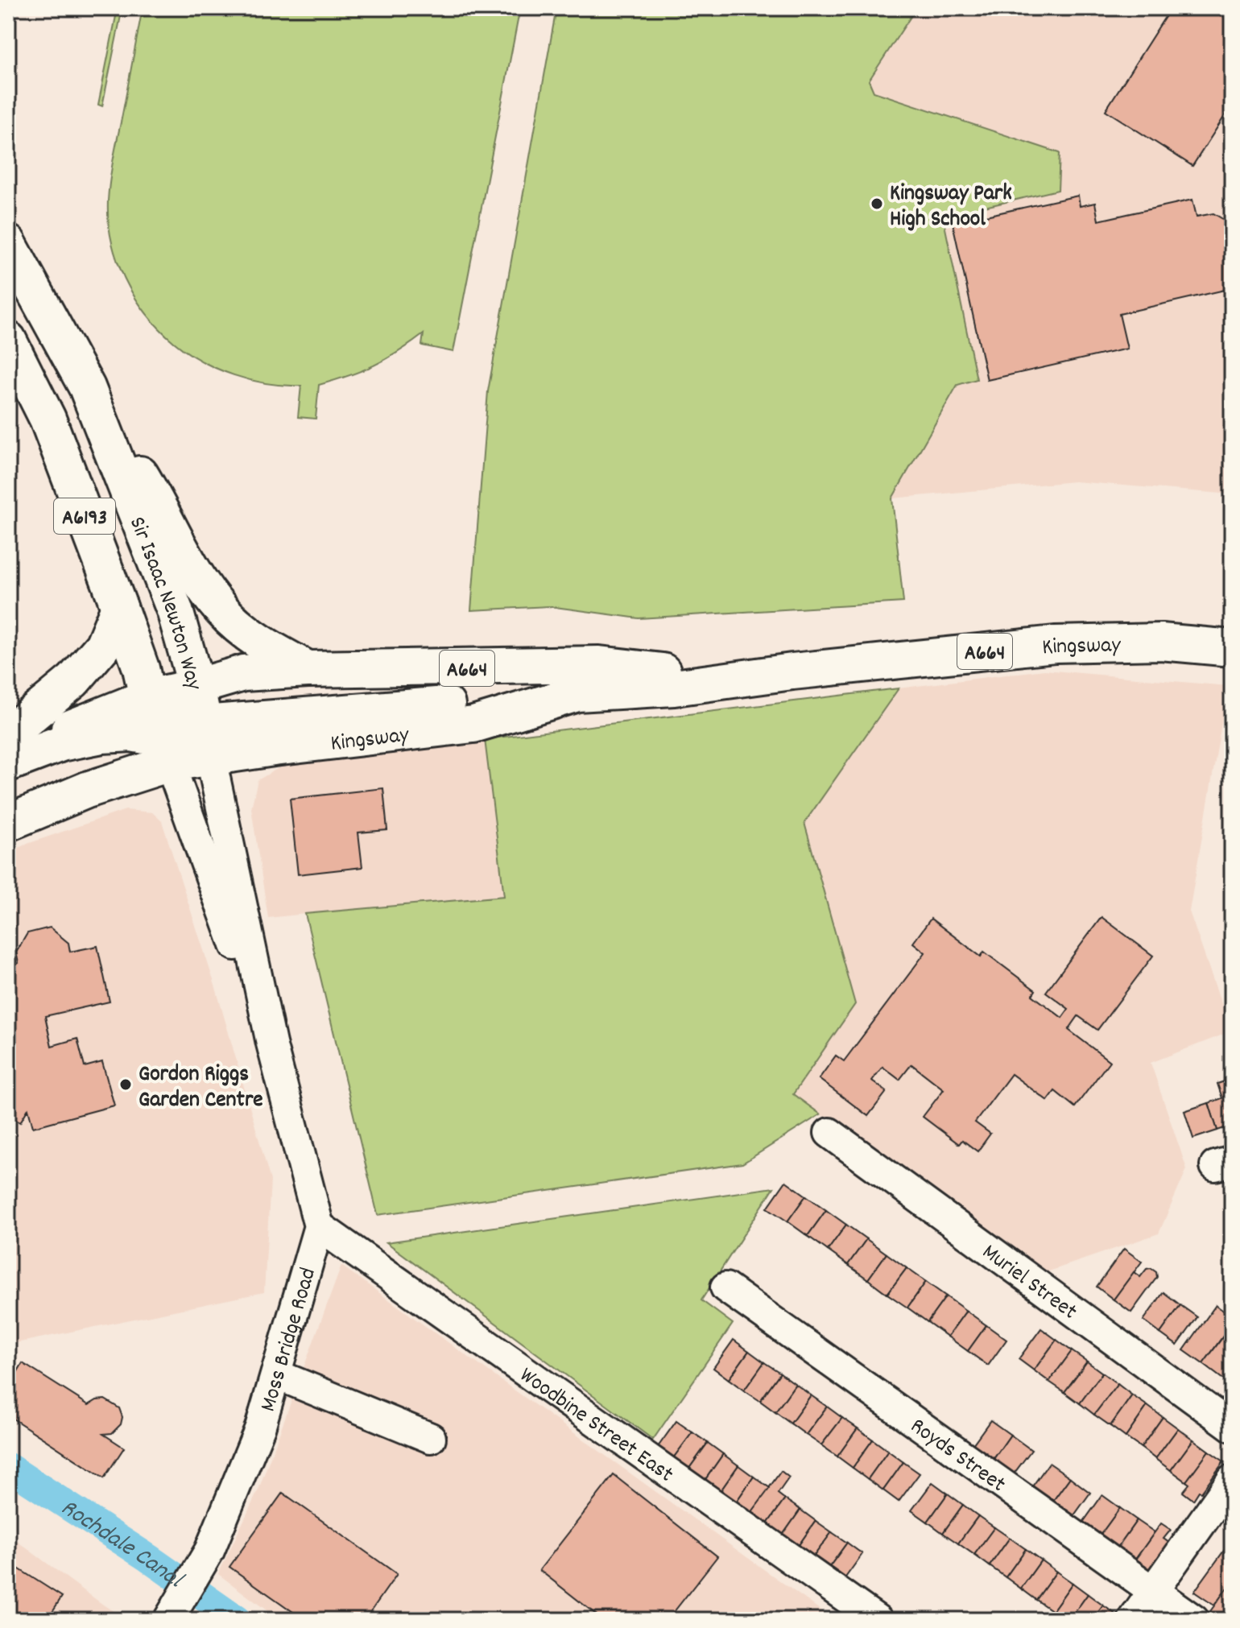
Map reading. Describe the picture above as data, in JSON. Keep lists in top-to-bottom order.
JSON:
{
  "streets": {
    "main road": [
      "A6193",
      "Sir Isaac Newton Way",
      "Kingsway",
      "A664"
    ],
    "street": [
      "Muriel Street",
      "Moss Bridge Road",
      "Woodbine Street East",
      "Royds Street"
    ]
  },
  "crossings": [
    ["A6193", "Sir Isaac Newton Way"],
    ["A6193", "Kingsway"],
    ["Sir Isaac Newton Way", "Kingsway"],
    ["Sir Isaac Newton Way", "A664"],
    ["Kingsway", "A664"],
    ["Moss Bridge Road", "Woodbine Street East"]
  ],
  "water": ["Rochdale Canal"],
  "places": ["Kingsway Park High School", "Gordon Riggs Garden Centre"]
}
